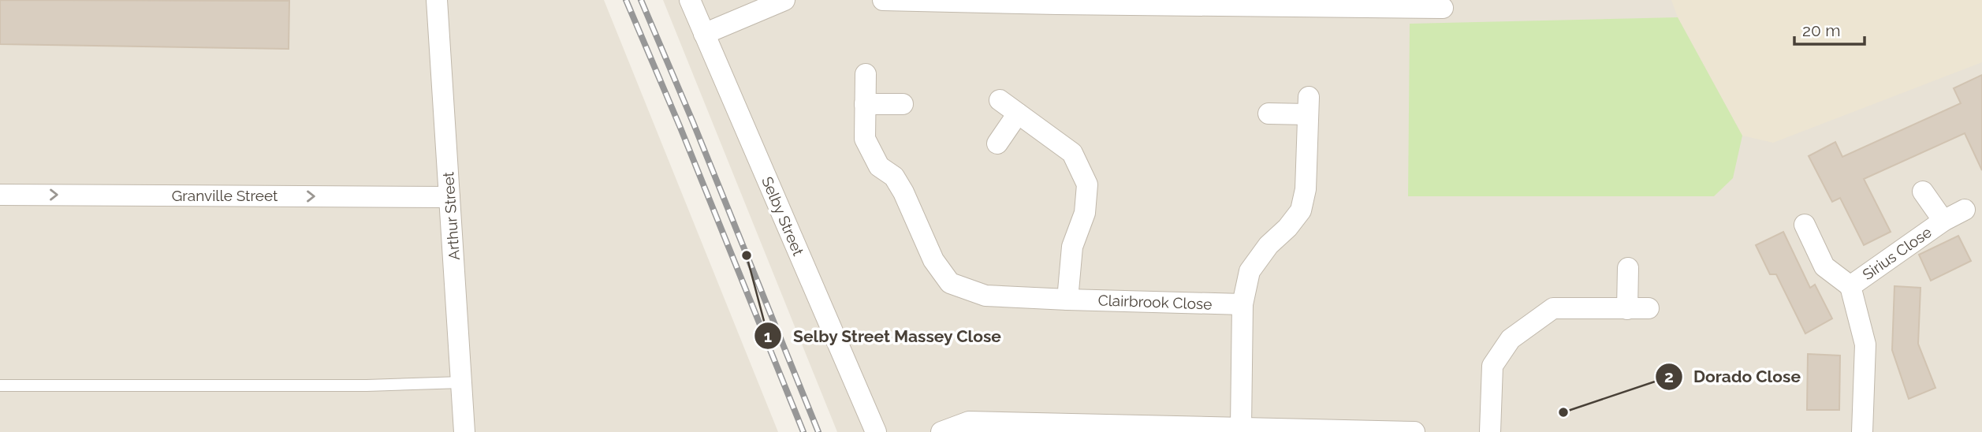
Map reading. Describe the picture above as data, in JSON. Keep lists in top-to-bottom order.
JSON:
{
  "streets": {
    "street": [
      "Granville Street",
      "Arthur Street",
      "Selby Street",
      "Sirius Close",
      "Clairbrook Close"
    ]
  },
  "crossings": [
    ["Granville Street", "Arthur Street"]
  ],
  "one_way": ["Granville Street"],
  "places": ["Selby Street Massey Close", "Dorado Close"],
  "scale_bar": "20 m"
}
